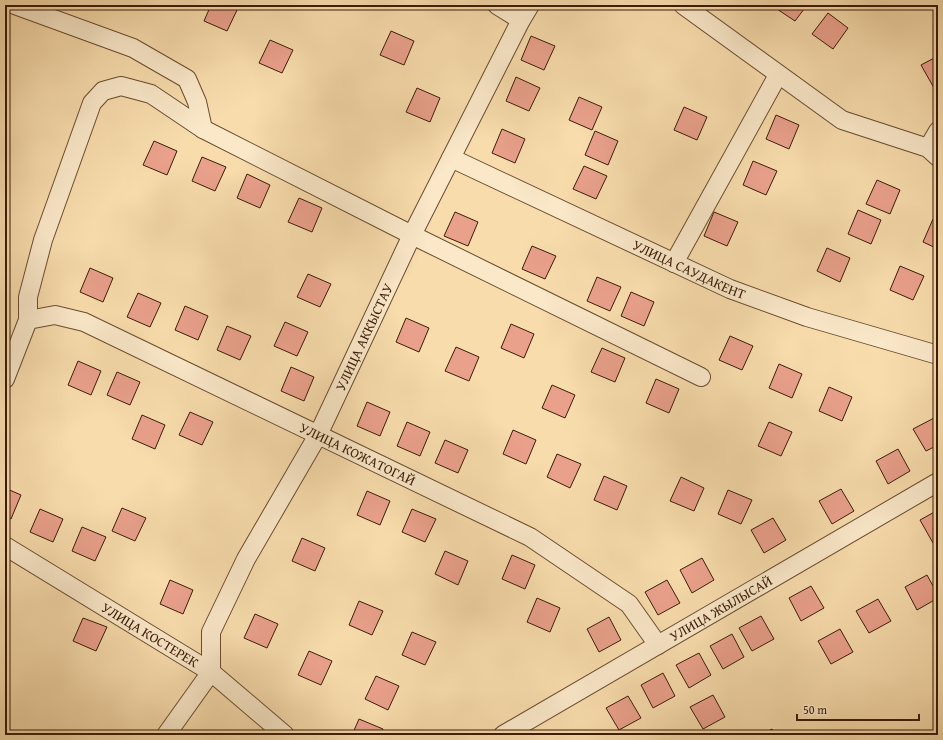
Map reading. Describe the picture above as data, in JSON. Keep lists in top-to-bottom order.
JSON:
{
  "streets": {
    "street": [
      "УЛИЦА САУДАКЕНТ",
      "УЛИЦА АККЫСТАУ",
      "УЛИЦА КОЖАТОГАЙ",
      "УЛИЦА ЖЫЛЫСАЙ",
      "УЛИЦА КОСТЕРЕК"
    ]
  },
  "crossings": [
    ["УЛИЦА САУДАКЕНТ", "УЛИЦА АККЫСТАУ"],
    ["УЛИЦА АККЫСТАУ", "УЛИЦА КОЖАТОГАЙ"],
    ["УЛИЦА АККЫСТАУ", "УЛИЦА КОСТЕРЕК"],
    ["УЛИЦА КОЖАТОГАЙ", "УЛИЦА ЖЫЛЫСАЙ"]
  ],
  "scale_bar": "50 m"
}
